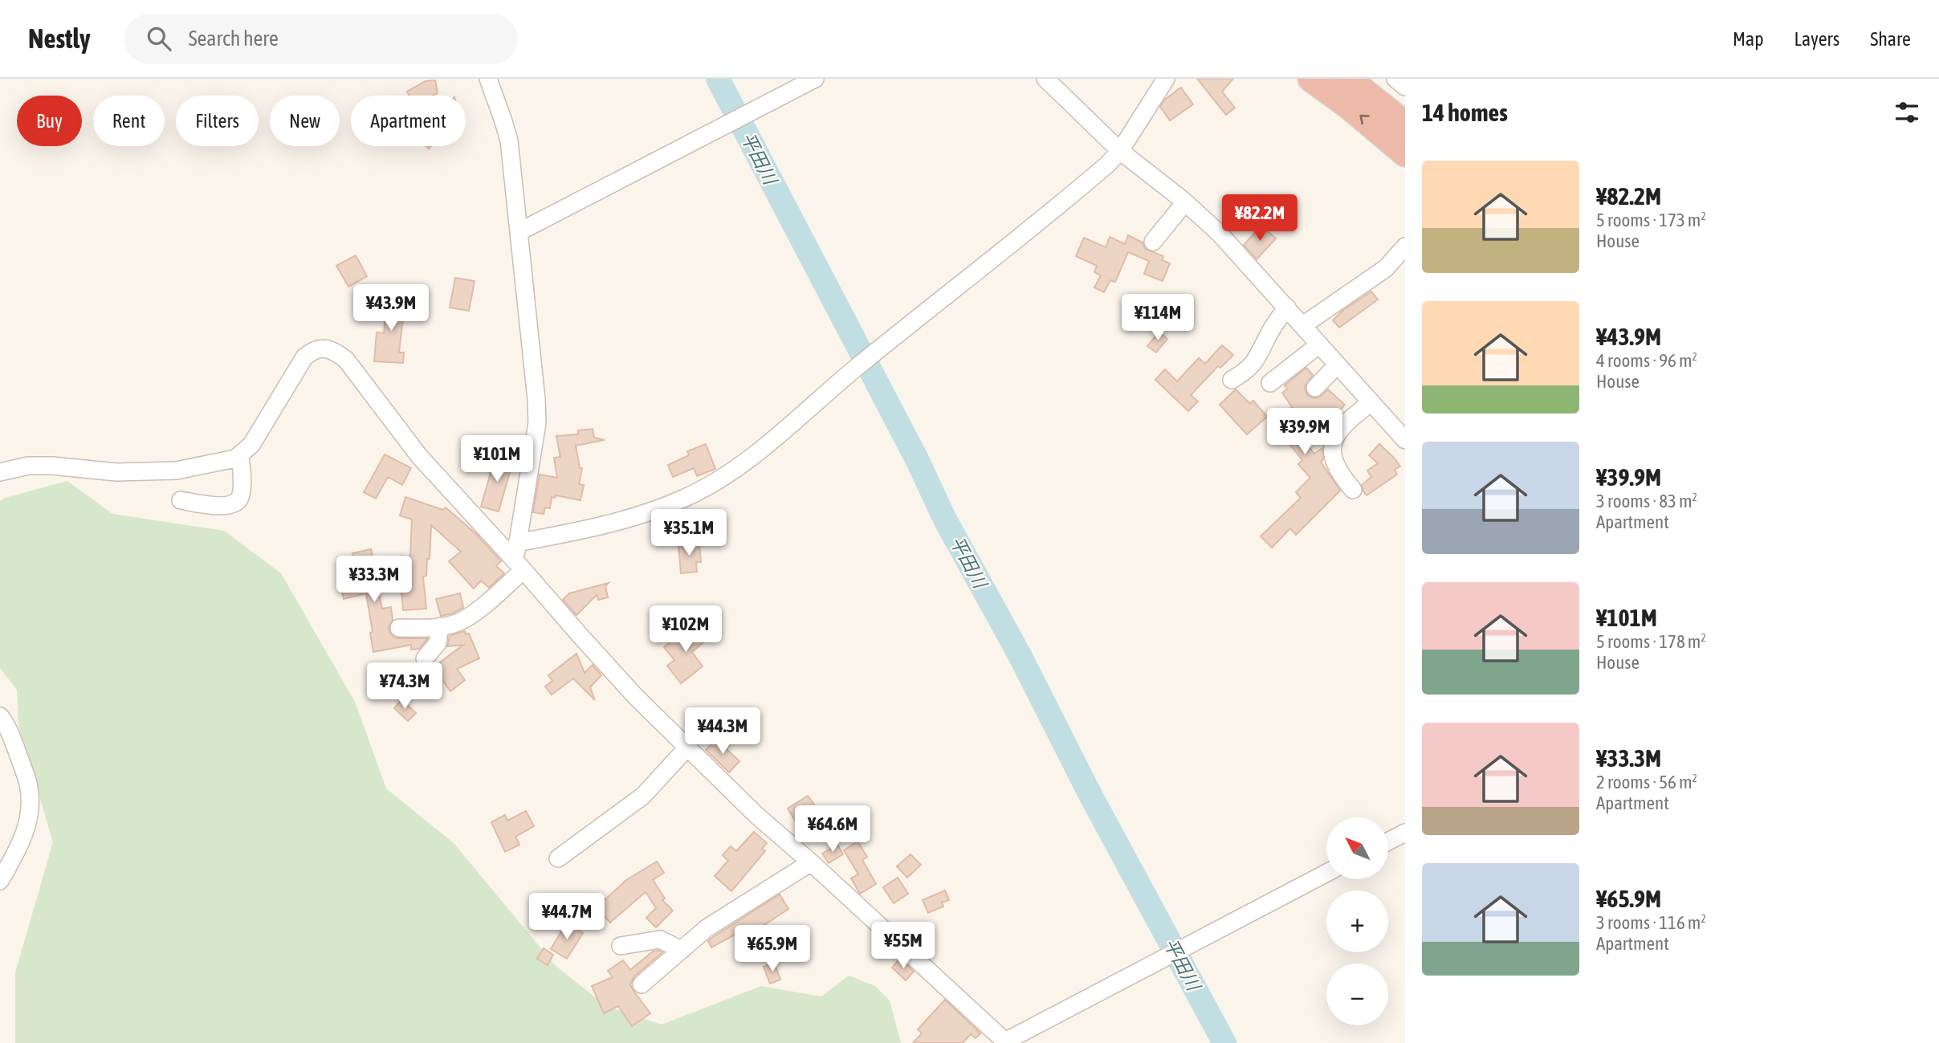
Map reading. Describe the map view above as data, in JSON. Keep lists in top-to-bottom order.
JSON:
{
  "water": ["平田川"],
  "north": "top left",
  "page": {
    "header": "Nestly",
    "search": "Search here",
    "nav": ["Map", "Layers", "Share"],
    "heading": "14 homes",
    "chip": [
      "Buy",
      "Rent",
      "Filters",
      "New",
      "Apartment"
    ],
    "list": [
      {
        "name": "¥82.2M",
        "note": "5 rooms · 173 m² · House"
      },
      {
        "name": "¥43.9M",
        "note": "4 rooms · 96 m² · House"
      },
      {
        "name": "¥39.9M",
        "note": "3 rooms · 83 m² · Apartment"
      },
      {
        "name": "¥101M",
        "note": "5 rooms · 178 m² · House"
      },
      {
        "name": "¥33.3M",
        "note": "2 rooms · 56 m² · Apartment"
      },
      {
        "name": "¥65.9M",
        "note": "3 rooms · 116 m² · Apartment"
      }
    ],
    "price": [
      "¥82.2M",
      "¥43.9M",
      "¥114M",
      "¥39.9M",
      "¥101M",
      "¥35.1M",
      "¥33.3M",
      "¥102M",
      "¥74.3M",
      "¥44.3M",
      "¥64.6M",
      "¥44.7M",
      "¥55M",
      "¥65.9M"
    ],
    "map_buttons": ["+", "−"]
  }
}
